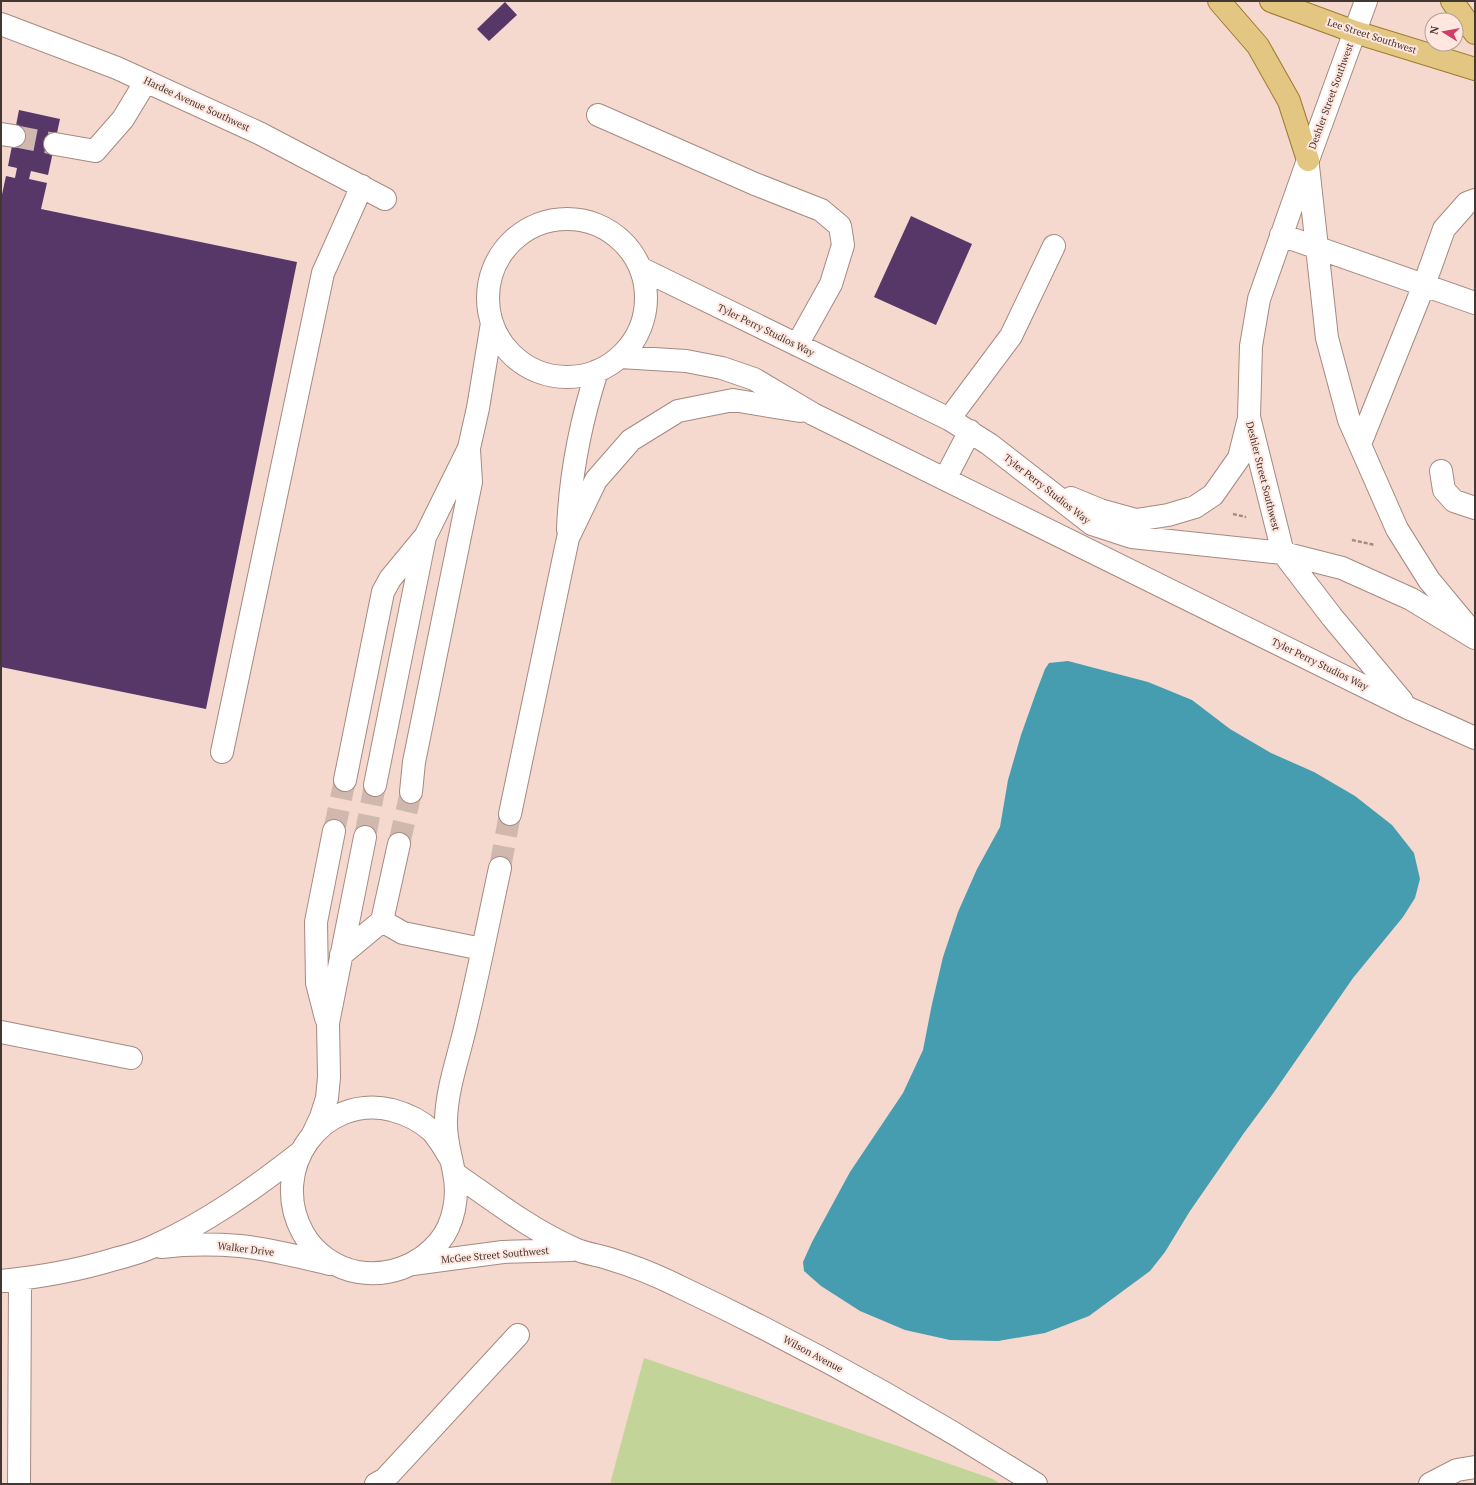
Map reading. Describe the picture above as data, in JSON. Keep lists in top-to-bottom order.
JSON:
{
  "streets": {
    "main road": ["Lee Street Southwest"],
    "street": [
      "Deshler Street Southwest",
      "Hardee Avenue Southwest",
      "Tyler Perry Studios Way",
      "Walker Drive",
      "McGee Street Southwest",
      "Wilson Avenue"
    ]
  },
  "crossings": [
    ["Lee Street Southwest", "Deshler Street Southwest"],
    ["Deshler Street Southwest", "Tyler Perry Studios Way"],
    ["Walker Drive", "McGee Street Southwest"],
    ["McGee Street Southwest", "Wilson Avenue"]
  ],
  "north": "left"
}
